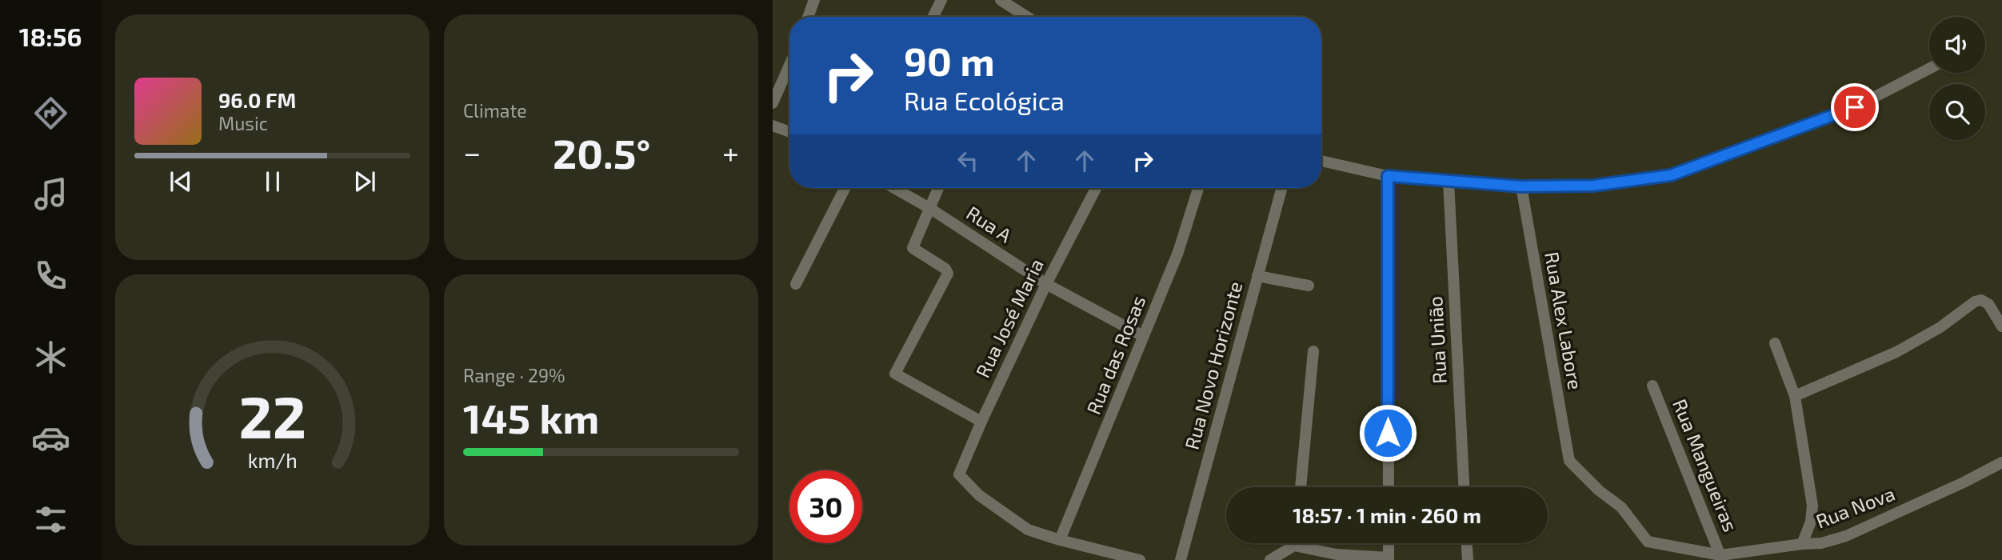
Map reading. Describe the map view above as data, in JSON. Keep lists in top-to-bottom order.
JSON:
{
  "streets": {
    "street": [
      "Rua A",
      "Rua José Maria",
      "Rua Alex Labore",
      "Rua União",
      "Rua das Rosas",
      "Rua Novo Horizonte",
      "Rua Mangueiras",
      "Rua Nova"
    ]
  },
  "crossings": [
    ["Rua A", "Rua José Maria"],
    ["Rua A", "Rua das Rosas"],
    ["Rua José Maria", "Rua das Rosas"],
    ["Rua Alex Labore", "Rua Nova"],
    ["Rua Mangueiras", "Rua Nova"]
  ],
  "page": {
    "tabs": "18:56",
    "tile": [
      "Climate",
      ["Range · 29%", "145 km"]
    ],
    "turn": ["90 m", "Rua Ecológica"],
    "song": ["96.0 FM", "Music"],
    "heat": ["−", "20.5°", "+"],
    "limit": "30",
    "trip": "18:57 · 1 min · 260 m",
    "gauge": ["22", "km/h"]
  }
}
